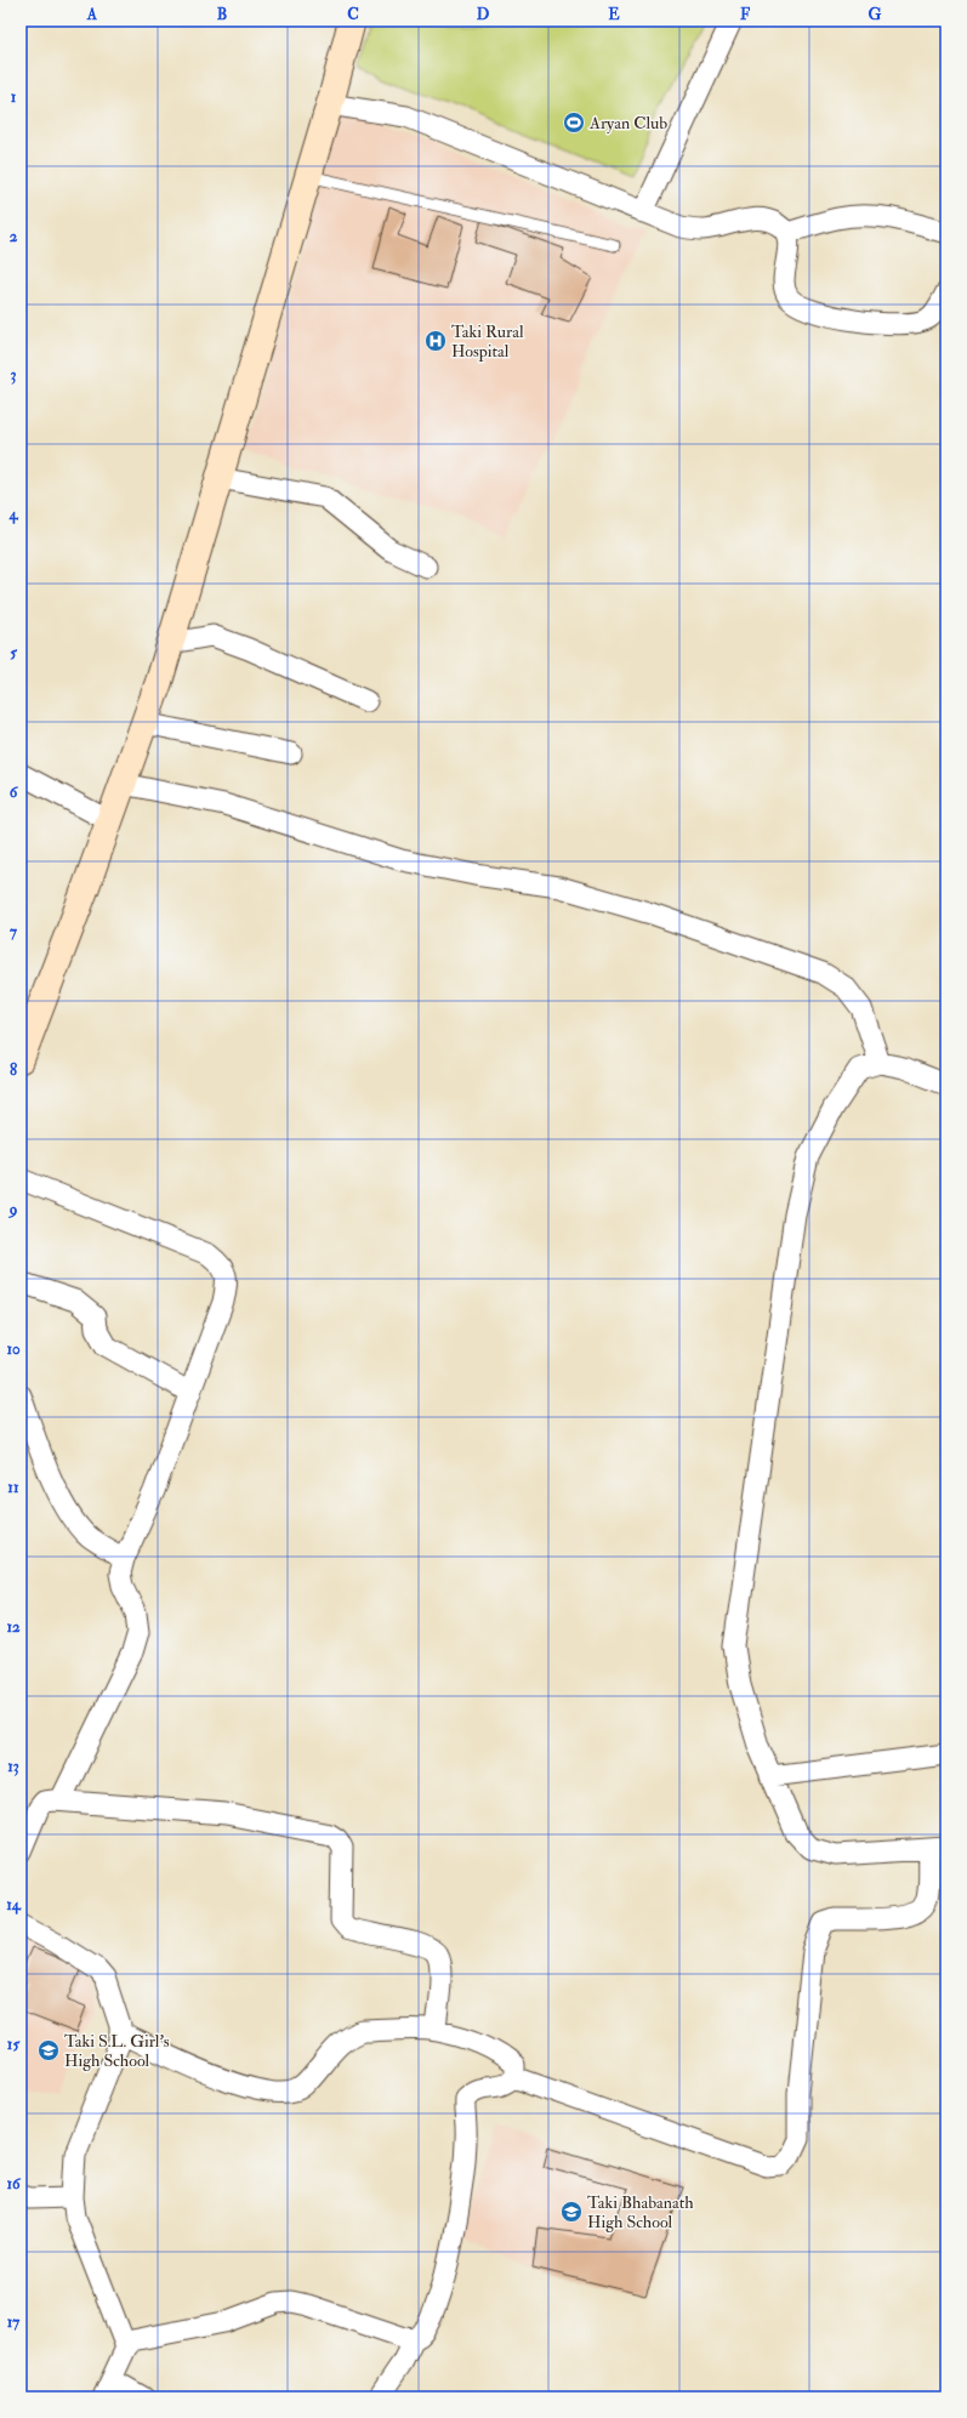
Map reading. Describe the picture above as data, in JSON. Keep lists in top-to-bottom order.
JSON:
{
  "places": {
    "sports": ["Aryan Club"],
    "hospital": ["Taki Rural Hospital"],
    "school or university": ["Taki S.L. Girl's High School", "Taki Bhabanath High School"]
  },
  "grid": {
    "columns": [
      "A",
      "B",
      "C",
      "D",
      "E",
      "F",
      "G"
    ],
    "rows": [
      "1",
      "2",
      "3",
      "4",
      "5",
      "6",
      "7",
      "8",
      "9",
      "10",
      "11",
      "12",
      "13",
      "14",
      "15",
      "16",
      "17"
    ]
  }
}
